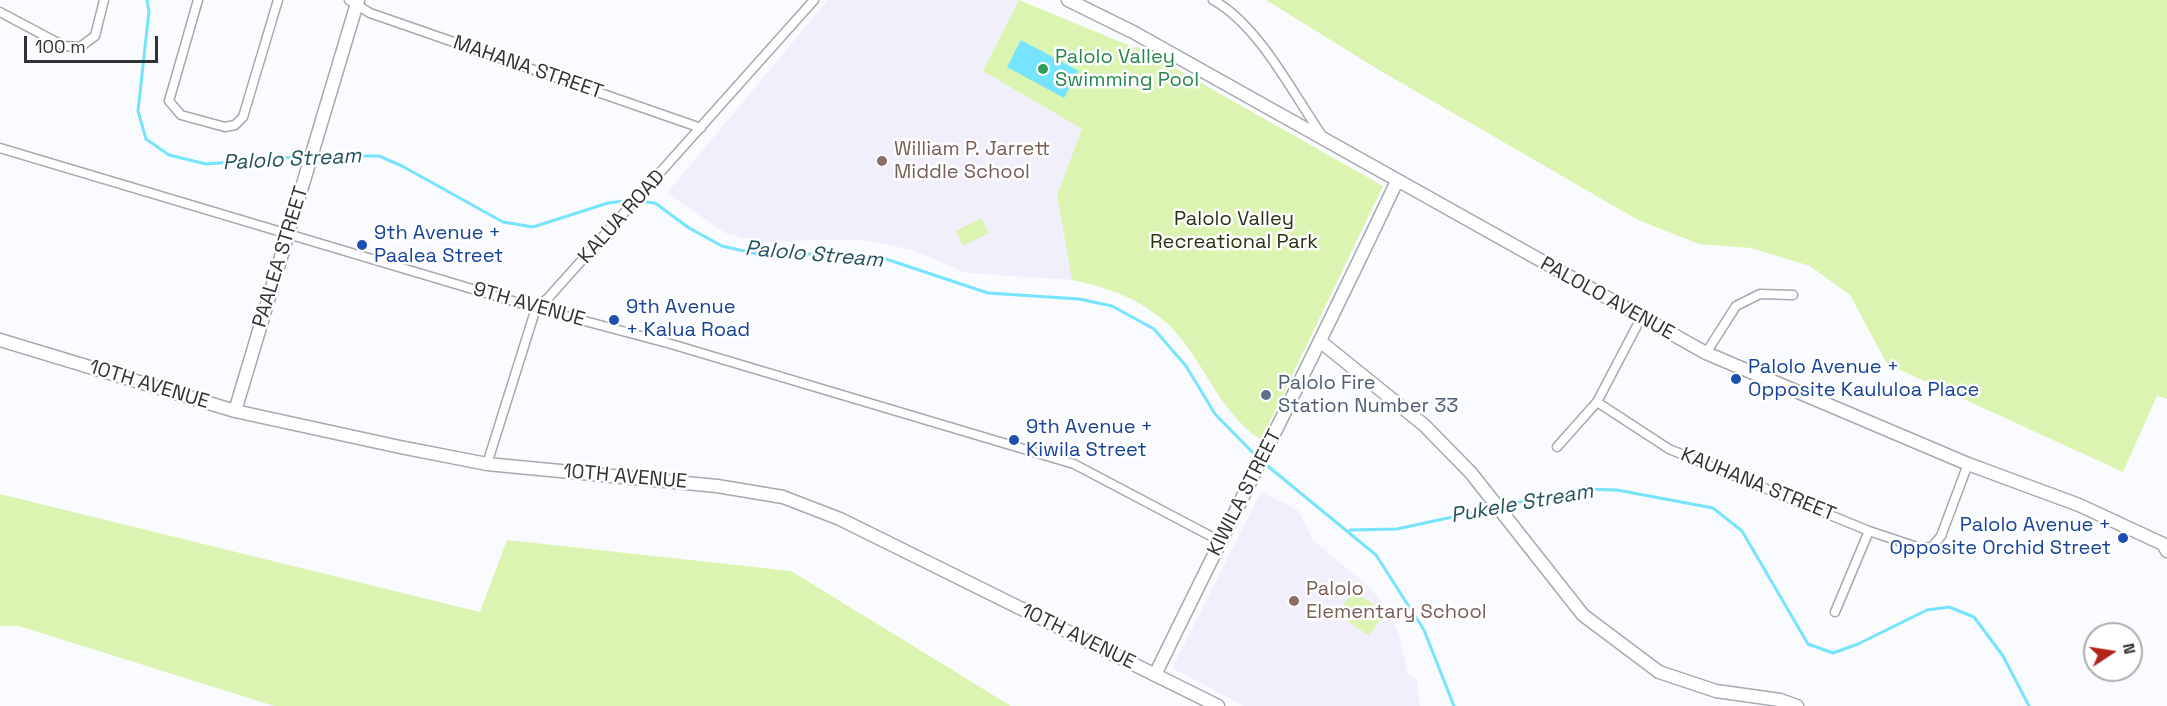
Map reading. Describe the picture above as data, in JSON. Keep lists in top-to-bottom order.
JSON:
{
  "streets": {
    "street": [
      "MAHANA STREET",
      "KALUA ROAD",
      "PAALEA STREET",
      "PALOLO AVENUE",
      "9TH AVENUE",
      "10TH AVENUE",
      "KAUHANA STREET",
      "KIWILA STREET"
    ]
  },
  "crossings": [
    ["MAHANA STREET", "KALUA ROAD"],
    ["MAHANA STREET", "PAALEA STREET"],
    ["KALUA ROAD", "9TH AVENUE"],
    ["KALUA ROAD", "10TH AVENUE"],
    ["PAALEA STREET", "9TH AVENUE"],
    ["PAALEA STREET", "10TH AVENUE"],
    ["PALOLO AVENUE", "KAUHANA STREET"],
    ["PALOLO AVENUE", "KIWILA STREET"],
    ["9TH AVENUE", "KIWILA STREET"],
    ["10TH AVENUE", "KIWILA STREET"]
  ],
  "water": ["Palolo Stream", "Pukele Stream"],
  "parks": ["Palolo Valley Recreational Park"],
  "places": [
    "Palolo Valley Swimming Pool",
    "William P. Jarrett Middle School",
    "9th Avenue + Paalea Street",
    "9th Avenue + Kalua Road",
    "Palolo Avenue + Opposite Kaululoa Place",
    "Palolo Fire Station Number 33",
    "9th Avenue + Kiwila Street",
    "Palolo Avenue + Opposite Orchid Street",
    "Palolo Elementary School"
  ],
  "scale_bar": "100 m",
  "north": "right"
}
